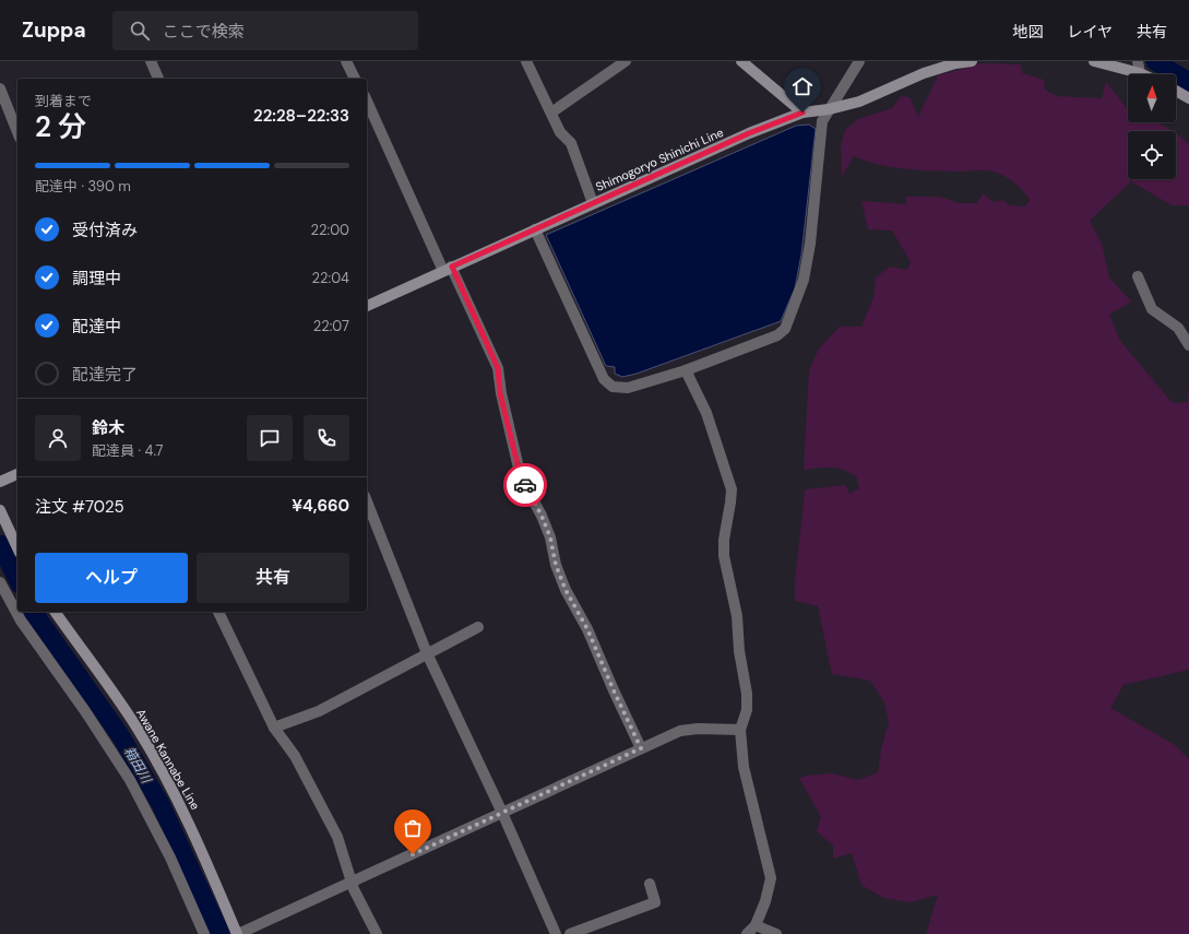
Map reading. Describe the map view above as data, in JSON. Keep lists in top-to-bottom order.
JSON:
{
  "streets": {
    "main road": ["Shimogoryo Shinichi Line", "Awane Kannabe Line"]
  },
  "water": ["箱田川"],
  "north": "top",
  "page": {
    "header": "Zuppa",
    "search": "ここで検索",
    "nav": ["地図", "レイヤ", "共有"],
    "heading": ["2 分", "到着まで", "22:28–22:33"],
    "panel": [
      "鈴木",
      "配達員 · 4.7",
      "注文 #7025",
      "¥4,660"
    ],
    "bar": "配達中 · 390 m",
    "list": [
      ["受付済み", "22:00"],
      ["調理中", "22:04"],
      ["配達中", "22:07"],
      "配達完了"
    ],
    "buttons": ["ヘルプ", "共有"]
  }
}
